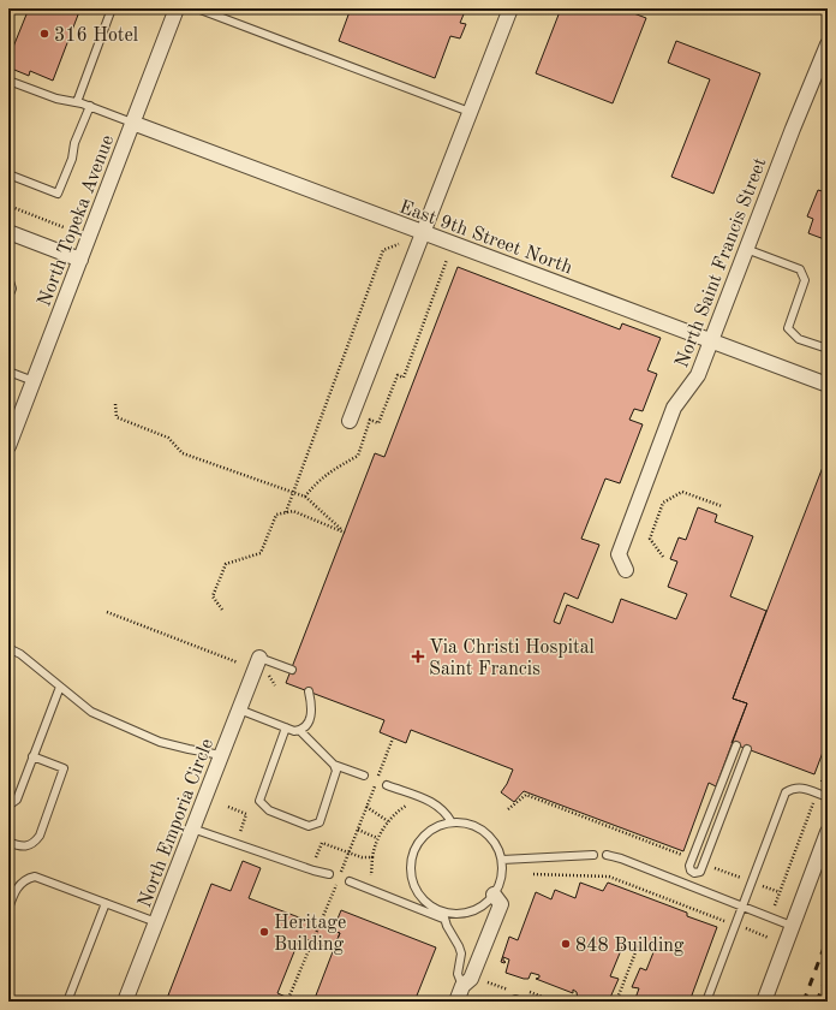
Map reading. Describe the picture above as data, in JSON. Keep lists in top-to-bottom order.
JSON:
{
  "streets": {
    "street": [
      "North Topeka Avenue",
      "East 9th Street North",
      "North Saint Francis Street",
      "North Emporia Circle"
    ]
  },
  "crossings": [
    ["North Topeka Avenue", "East 9th Street North"],
    ["East 9th Street North", "North Saint Francis Street"]
  ],
  "places": {
    "other": ["316 Hotel", "Heritage Building", "848 Building"],
    "health": ["Via Christi Hospital Saint Francis"]
  }
}
